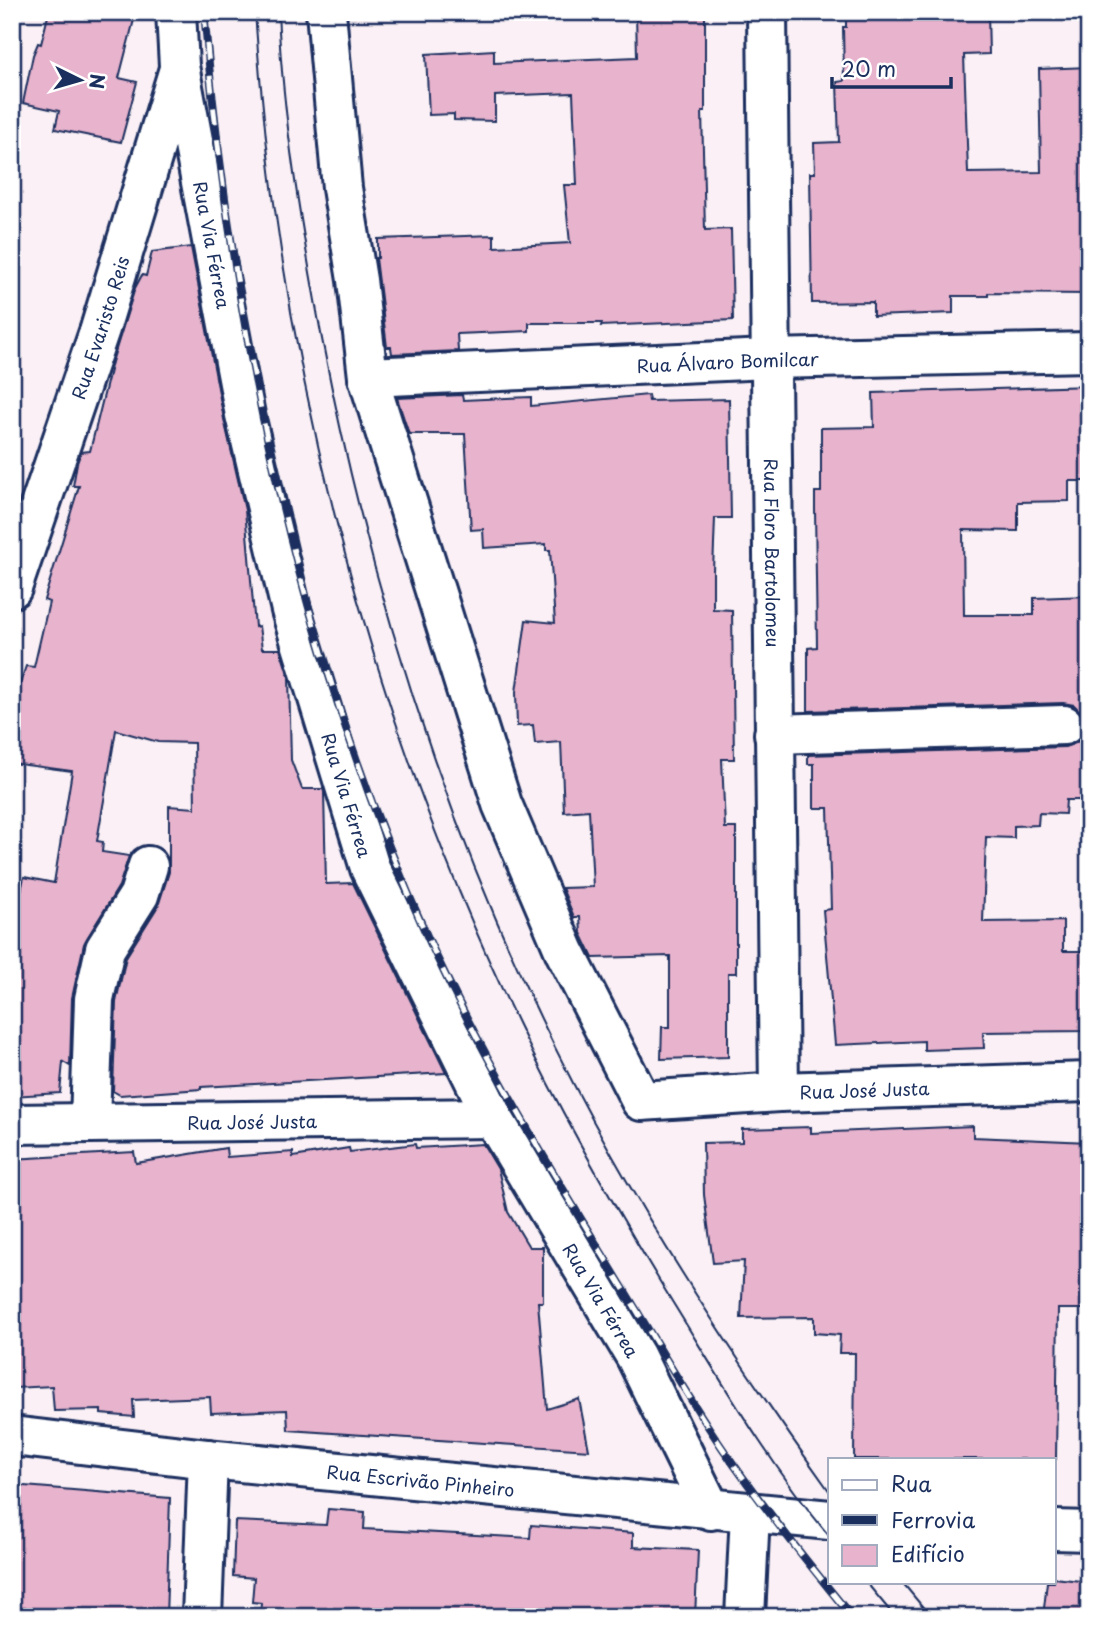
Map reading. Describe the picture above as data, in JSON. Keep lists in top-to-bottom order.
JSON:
{
  "streets": {
    "street": [
      "Rua Via Férrea",
      "Rua Evaristo Reis",
      "Rua Álvaro Bomilcar",
      "Rua Floro Bartolomeu",
      "Rua José Justa",
      "Rua Escrivão Pinheiro"
    ]
  },
  "crossings": [
    ["Rua Via Férrea", "Rua Evaristo Reis"],
    ["Rua Via Férrea", "Rua José Justa"],
    ["Rua Via Férrea", "Rua Escrivão Pinheiro"],
    ["Rua Álvaro Bomilcar", "Rua Floro Bartolomeu"],
    ["Rua Álvaro Bomilcar", "Rua José Justa"],
    ["Rua Floro Bartolomeu", "Rua José Justa"]
  ],
  "legend": ["Rua", "Ferrovia", "Edifício"],
  "scale_bar": "20 m",
  "north": "right"
}
